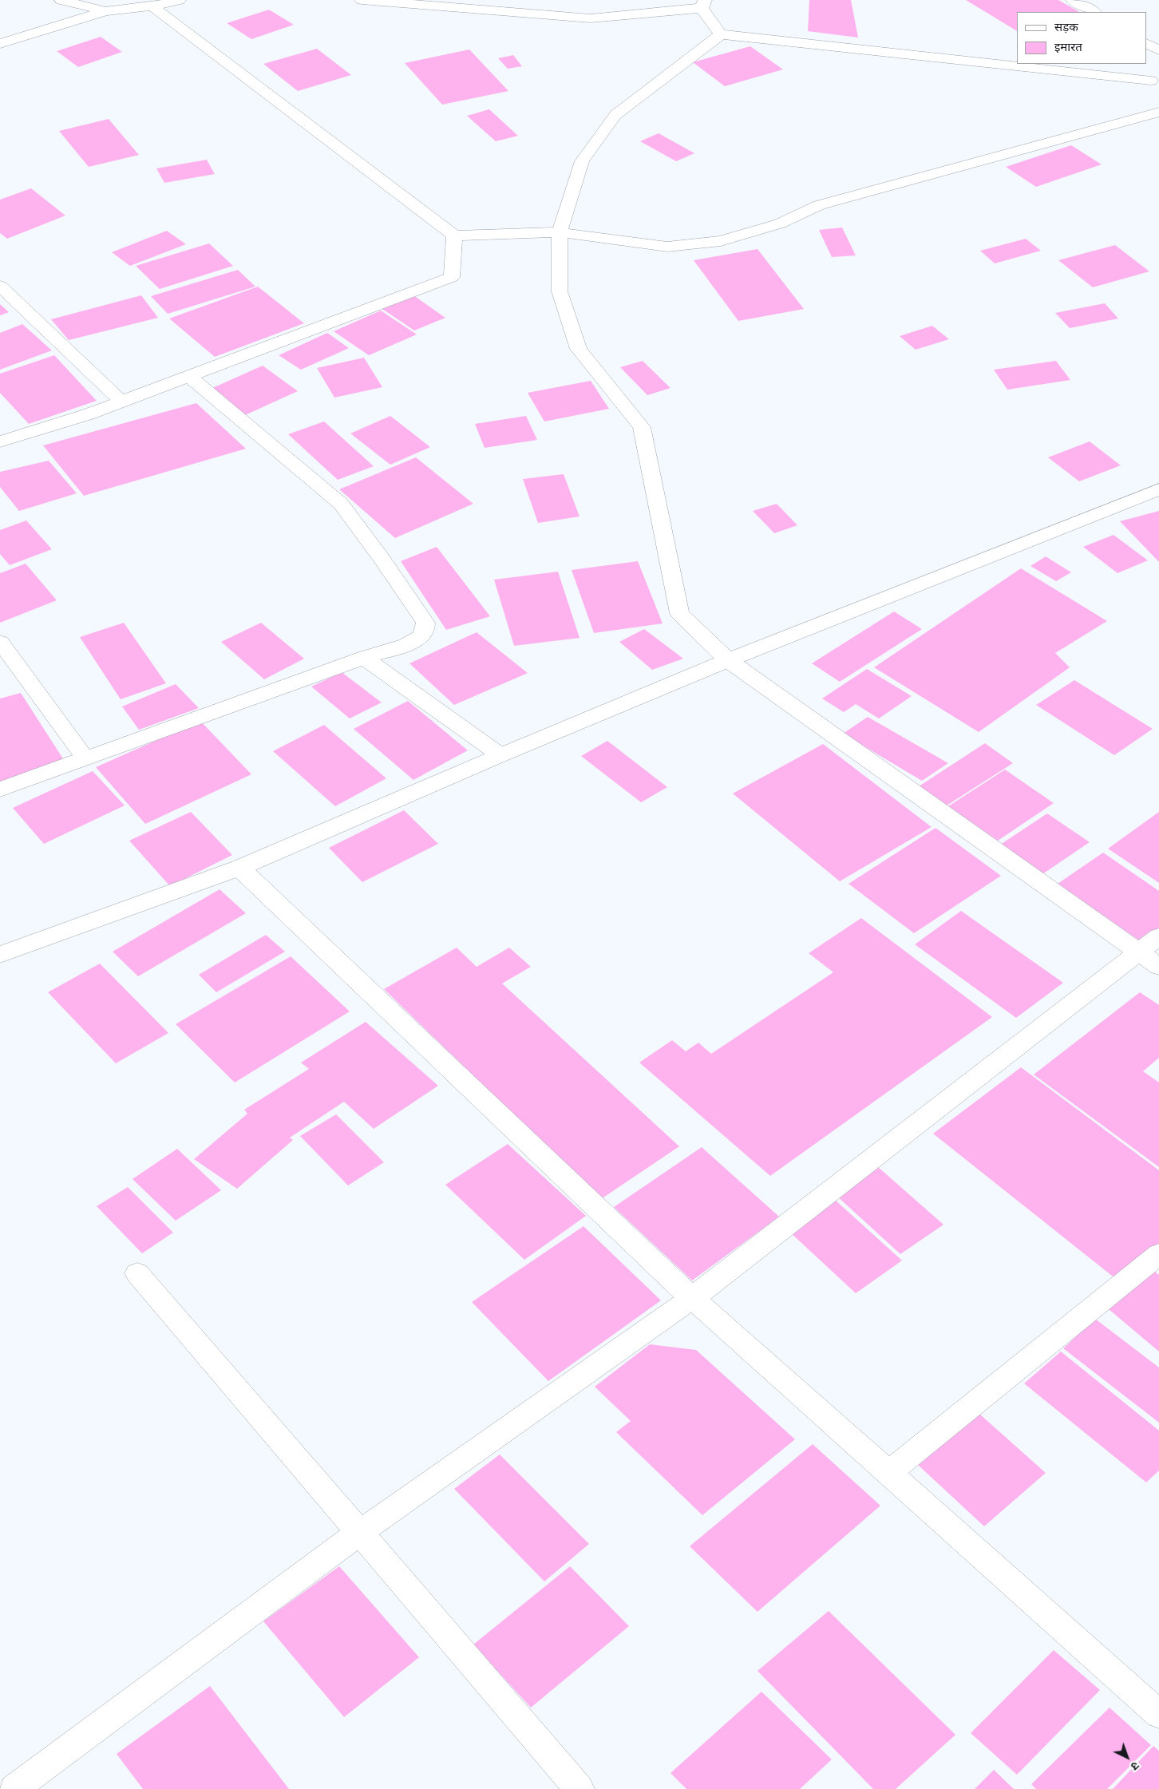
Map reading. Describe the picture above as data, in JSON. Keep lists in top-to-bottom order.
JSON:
{
  "legend": ["सड़क", "इमारत"],
  "north": "bottom right"
}
